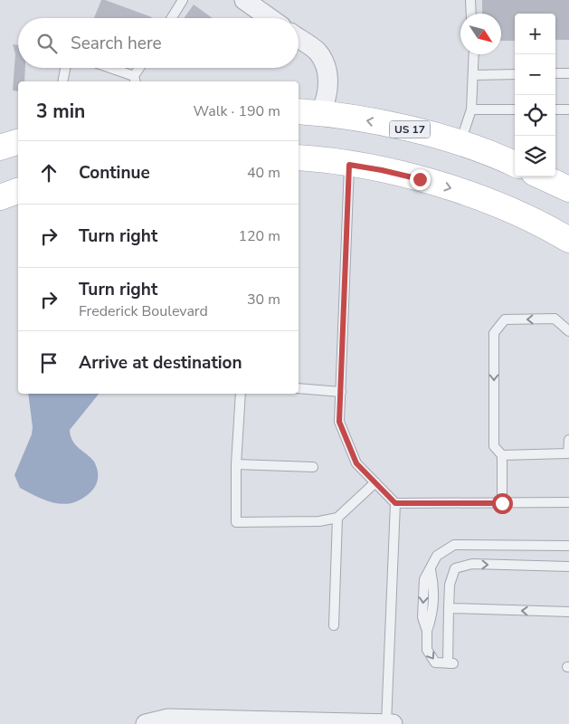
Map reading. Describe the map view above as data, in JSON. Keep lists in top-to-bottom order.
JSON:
{
  "streets": {
    "main road": ["US 17"]
  },
  "north": "bottom right",
  "page": {
    "map_buttons": ["+", "−"],
    "search": "Search here",
    "heading": ["3 min", "Walk · 190 m"],
    "list": [
      ["Continue", "40 m"],
      ["Turn right", "120 m"],
      ["Turn right", "Frederick Boulevard", "30 m"],
      "Arrive at destination"
    ]
  }
}
